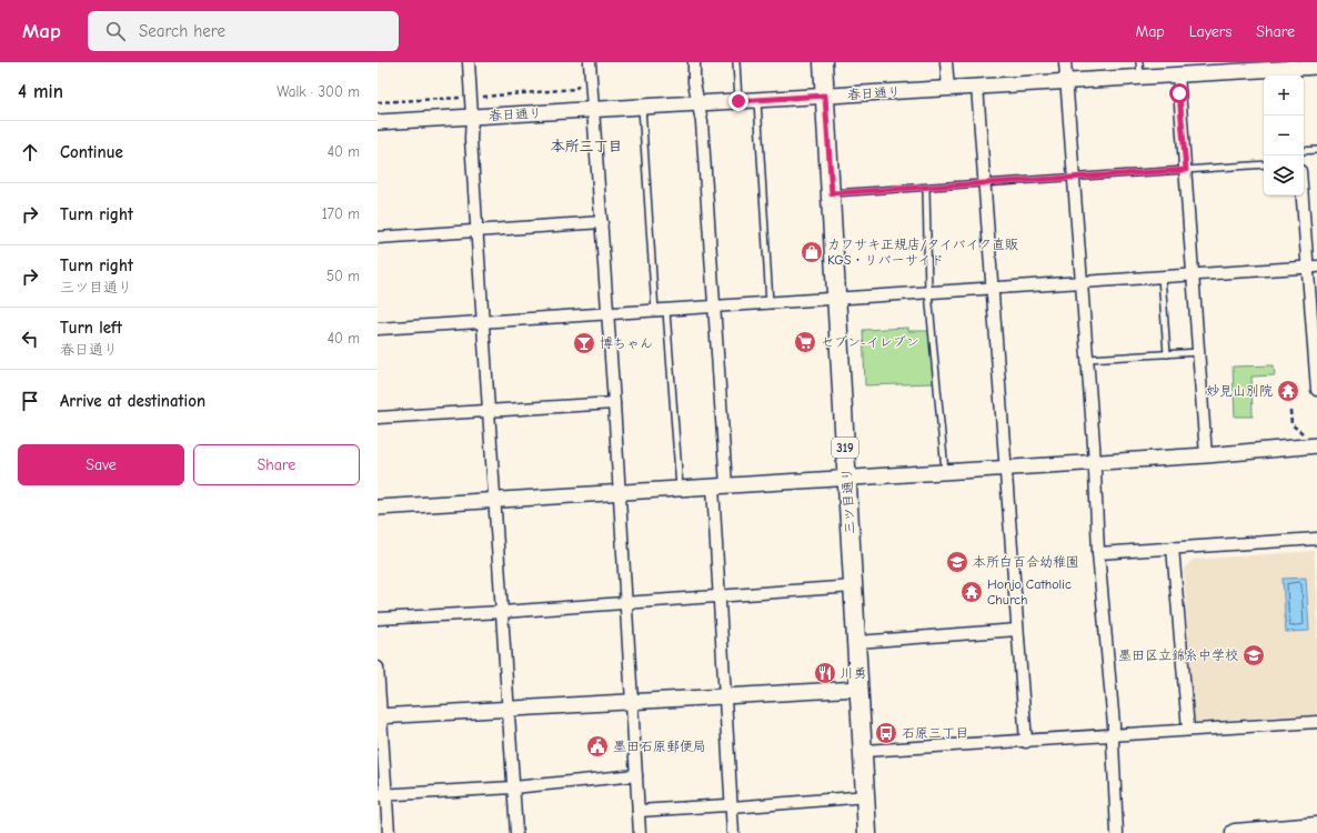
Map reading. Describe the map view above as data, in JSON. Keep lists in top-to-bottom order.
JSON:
{
  "streets": {
    "main road": ["319", "三ツ目通り"],
    "street": ["春日通り"]
  },
  "crossings": [
    ["春日通り", "三ツ目通り"]
  ],
  "districts": ["本所三丁目"],
  "places": {
    "shop": ["カワサキ正規店/タイバイク直販 KGS・リバーサイド"],
    "supermarket": ["セブン-イレブン"],
    "bar": ["博ちゃん"],
    "temple": ["妙見山別院", "Honjo Catholic Church"],
    "school or university": ["本所白百合幼稚園", "墨田区立錦糸中学校"],
    "restaurant": ["川勇"],
    "bus stop": ["石原三丁目"],
    "public building": ["墨田石原郵便局"]
  },
  "page": {
    "header": "Map",
    "search": "Search here",
    "nav": ["Map", "Layers", "Share"],
    "heading": ["4 min", "Walk · 300 m"],
    "map_buttons": ["+", "−"],
    "list": [
      ["Continue", "40 m"],
      ["Turn right", "170 m"],
      ["Turn right", "三ツ目通り", "50 m"],
      ["Turn left", "春日通り", "40 m"],
      "Arrive at destination"
    ],
    "buttons": ["Save", "Share"]
  }
}
